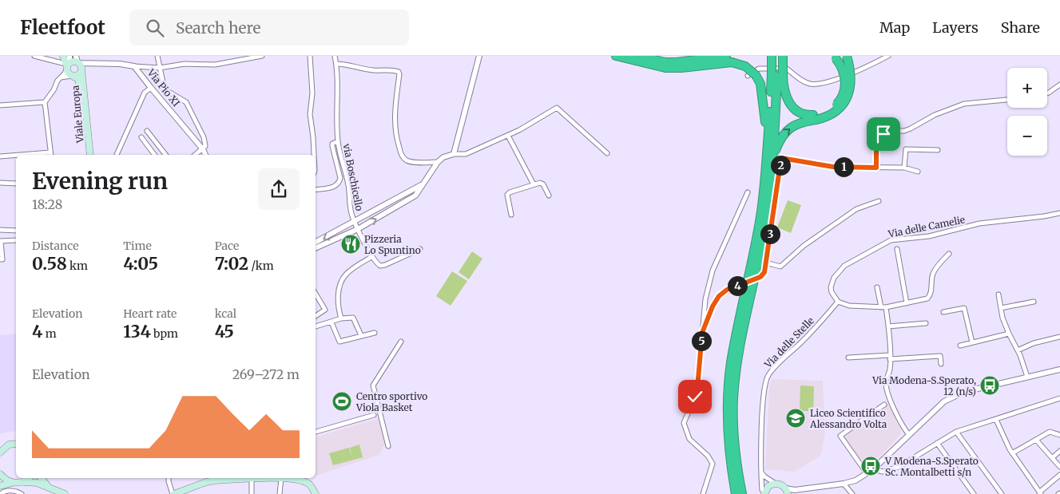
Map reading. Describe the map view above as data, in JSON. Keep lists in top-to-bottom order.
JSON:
{
  "streets": {
    "main road": ["Viale Europa"],
    "street": [
      "Via Pio XI",
      "via Boschicello",
      "Via delle Camelie",
      "Via delle Stelle"
    ]
  },
  "crossings": [
    ["Via Pio XI", "Viale Europa"],
    ["Via delle Camelie", "Via delle Stelle"]
  ],
  "places": {
    "restaurant": ["Pizzeria Lo Spuntino"],
    "bus stop": ["Via Modena-S.Sperato, 12 (n/s)", "V Modena-S.Sperato Sc. Montalbetti s/n"],
    "sports": ["Centro sportivo Viola Basket"],
    "school or university": ["Liceo Scientifico Alessandro Volta"]
  },
  "page": {
    "header": "Fleetfoot",
    "search": "Search here",
    "nav": ["Map", "Layers", "Share"],
    "map_buttons": ["+", "−"],
    "heading": ["Evening run", "18:28"],
    "pins": [
      "2",
      "1",
      "3",
      "4",
      "5"
    ],
    "stats": [
      ["Distance", "0.58 km"],
      ["Time", "4:05"],
      ["Pace", "7:02 /km"],
      ["Elevation", "4 m"],
      ["Heart rate", "134 bpm"],
      ["kcal", "45"]
    ],
    "chart": ["Elevation", "269–272 m"]
  }
}
